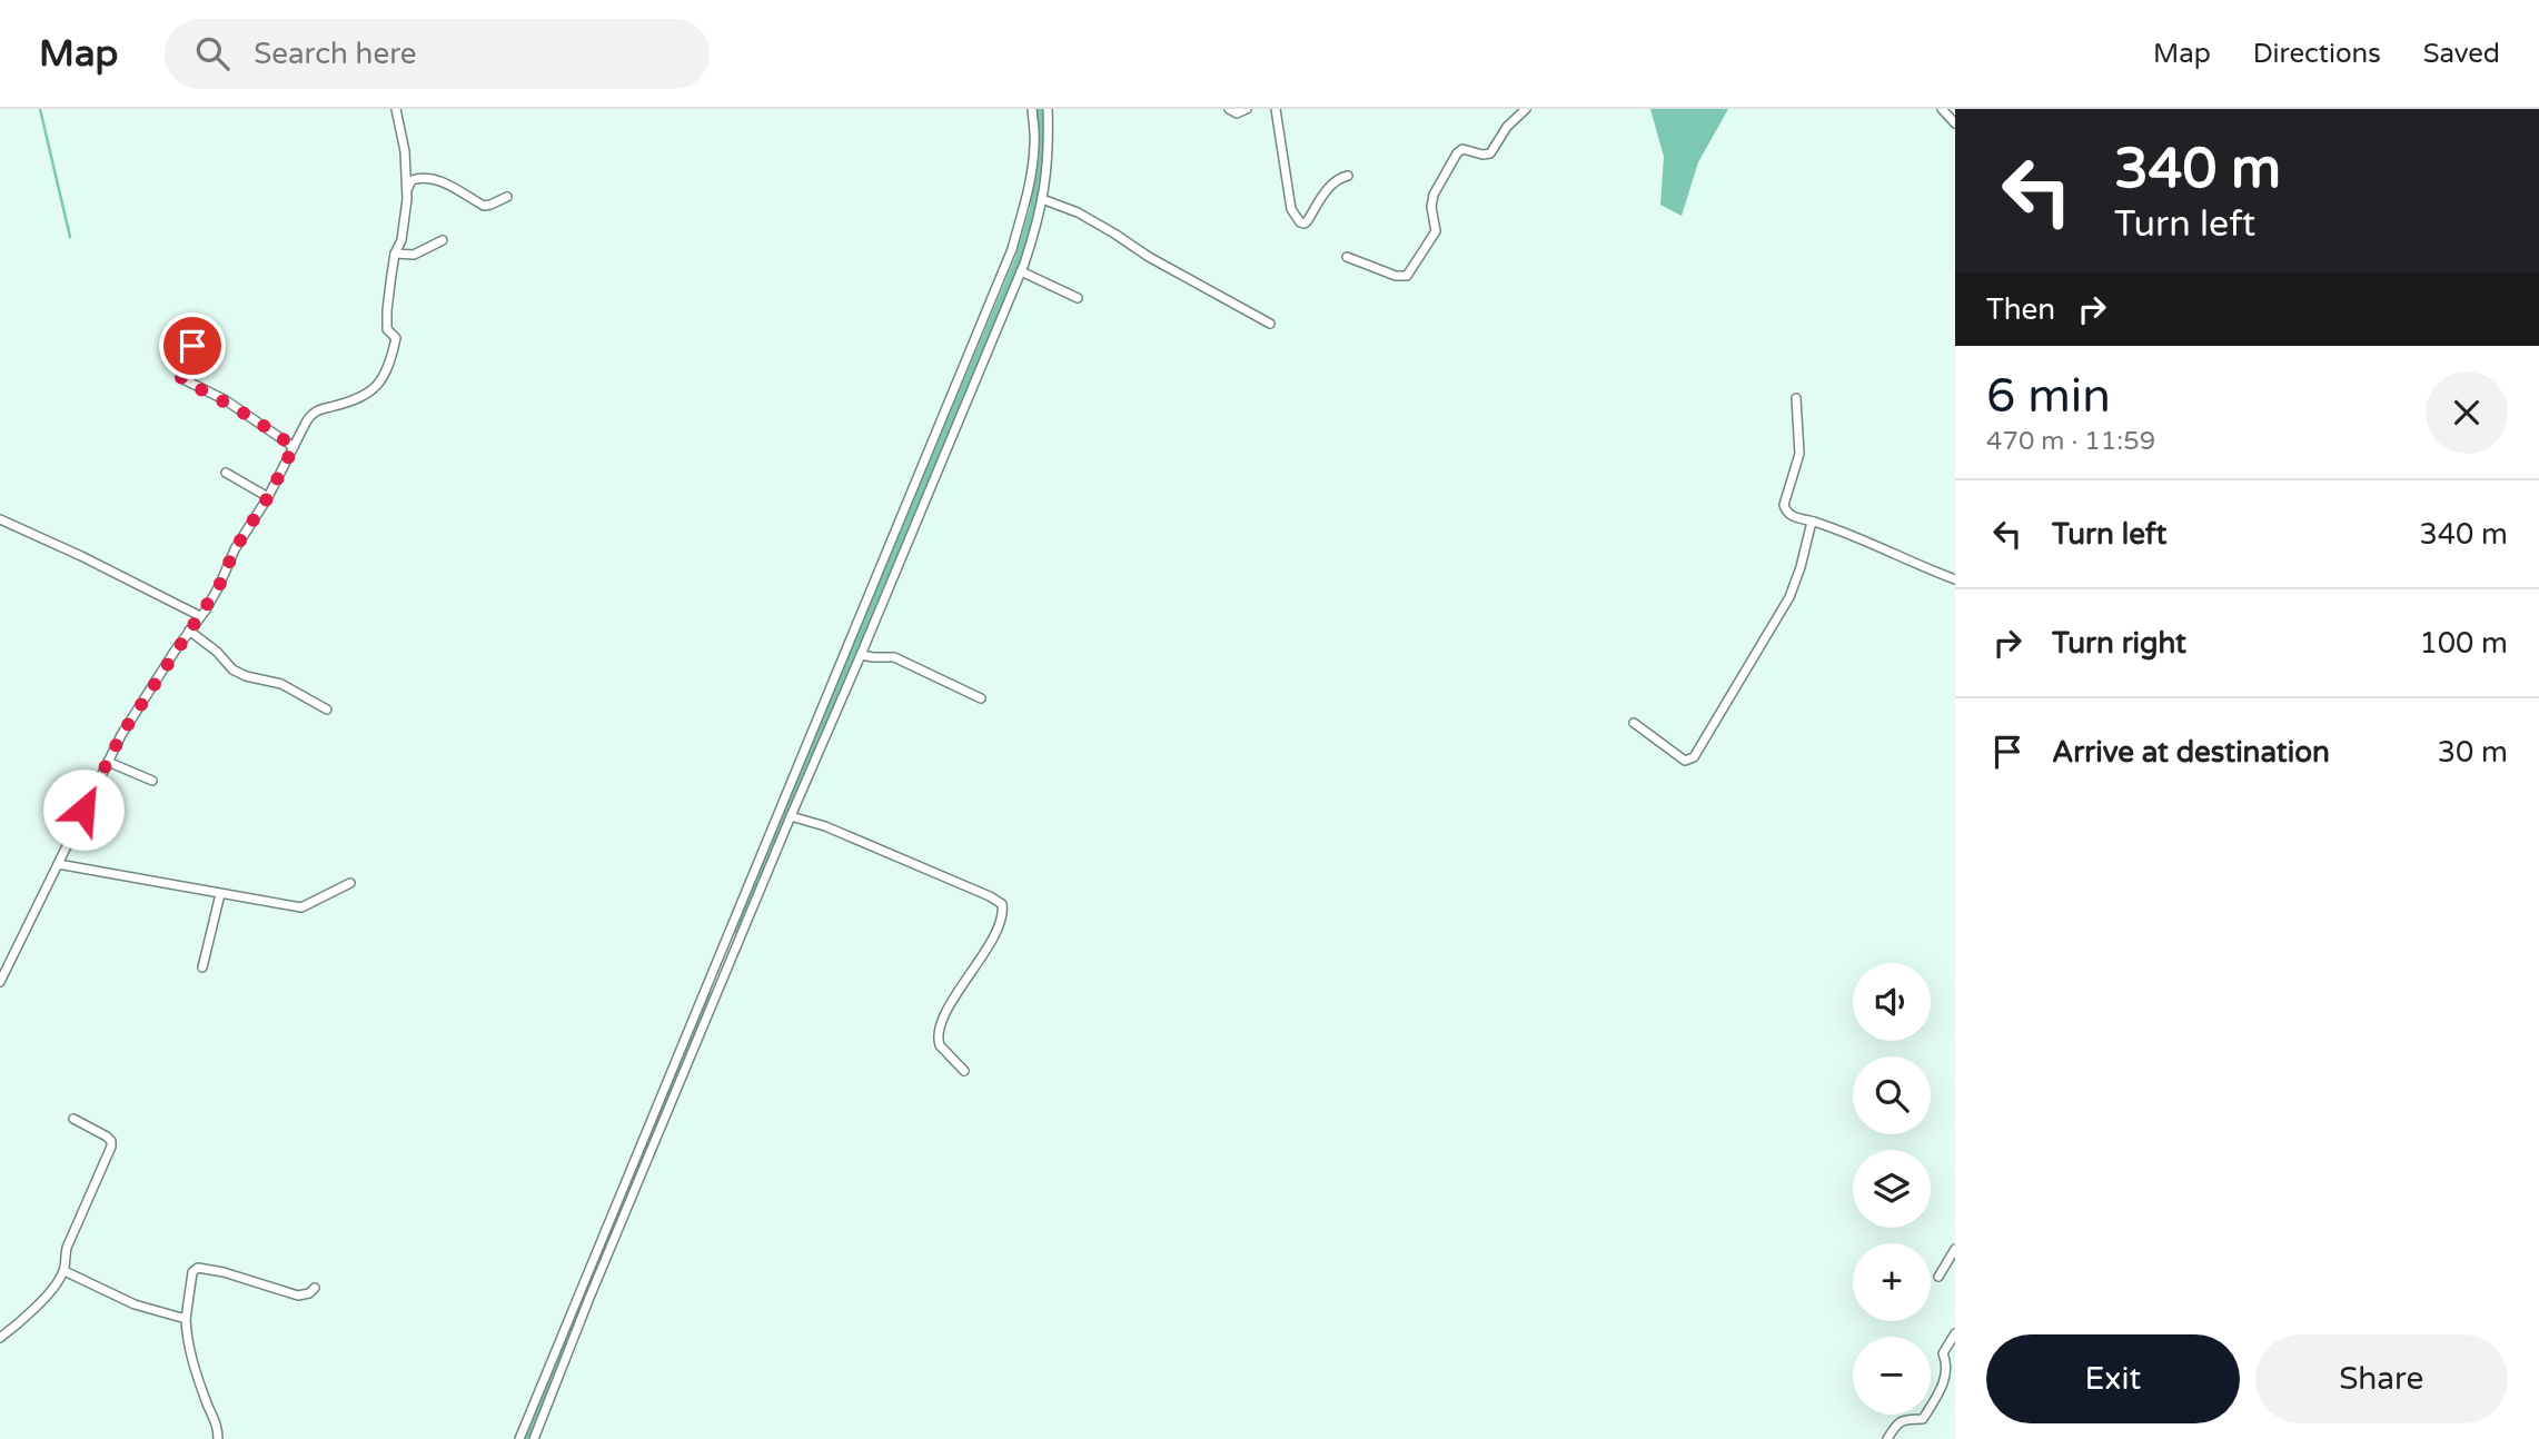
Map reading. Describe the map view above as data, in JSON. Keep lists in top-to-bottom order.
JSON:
{
  "page": {
    "header": "Map",
    "search": "Search here",
    "nav": ["Map", "Directions", "Saved"],
    "turn": ["340 m", "Turn left"],
    "then": "Then",
    "heading": ["6 min", "470 m · 11:59"],
    "list": [
      {
        "name": "Turn left",
        "value": "340 m"
      },
      {
        "name": "Turn right",
        "value": "100 m"
      },
      {
        "name": "Arrive at destination",
        "value": "30 m"
      }
    ],
    "map_buttons": ["+", "−"],
    "buttons": ["Exit", "Share"]
  }
}
